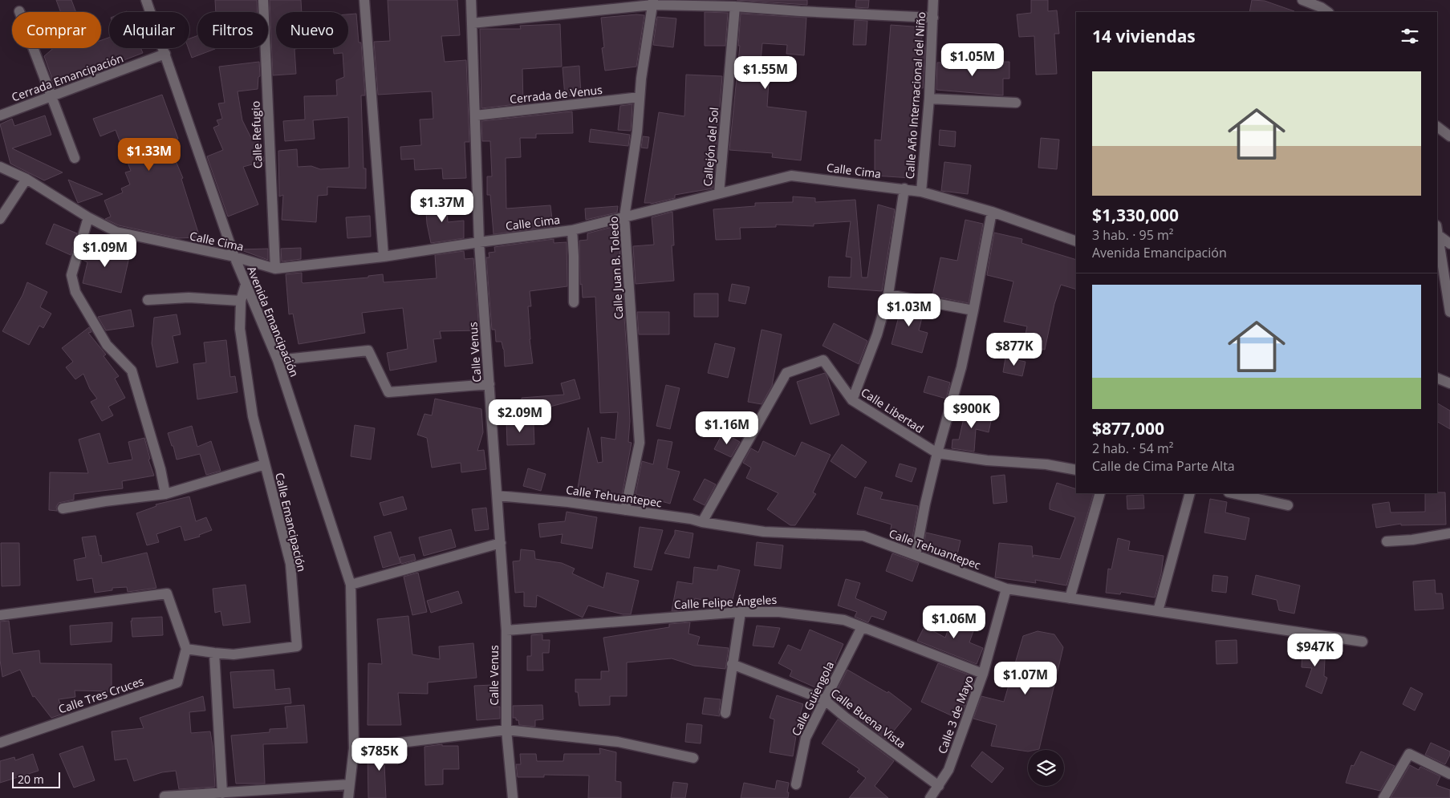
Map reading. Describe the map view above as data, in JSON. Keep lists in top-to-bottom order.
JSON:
{
  "streets": {
    "street": [
      "Cerrada Emancipación",
      "Cerrada de Venus",
      "Calle Año Internacional del Niño",
      "Calle Refugio",
      "Callejón del Sol",
      "Calle Cima",
      "Calle Juan B. Toledo",
      "Avenida Emancipación",
      "Calle Venus",
      "Calle Libertad",
      "Calle Tehuantepec",
      "Calle Emancipación",
      "Calle Felipe Ángeles",
      "Calle Tres Cruces",
      "Calle Guiengola",
      "Calle 3 de Mayo",
      "Calle Buena Vista"
    ]
  },
  "crossings": [
    ["Cerrada Emancipación", "Avenida Emancipación"],
    ["Cerrada de Venus", "Calle Juan B. Toledo"],
    ["Cerrada de Venus", "Calle Venus"],
    ["Calle Año Internacional del Niño", "Calle Cima"],
    ["Calle Año Internacional del Niño", "Calle Libertad"],
    ["Calle Refugio", "Calle Cima"],
    ["Callejón del Sol", "Calle Cima"],
    ["Calle Cima", "Calle Juan B. Toledo"],
    ["Calle Cima", "Avenida Emancipación"],
    ["Calle Cima", "Calle Venus"],
    ["Calle Juan B. Toledo", "Calle Tehuantepec"],
    ["Avenida Emancipación", "Calle Emancipación"],
    ["Calle Venus", "Calle Tehuantepec"],
    ["Calle Venus", "Calle Felipe Ángeles"],
    ["Calle Libertad", "Calle Tehuantepec"],
    ["Calle Tehuantepec", "Calle 3 de Mayo"],
    ["Calle Emancipación", "Calle Tres Cruces"],
    ["Calle Felipe Ángeles", "Calle Guiengola"],
    ["Calle Felipe Ángeles", "Calle 3 de Mayo"],
    ["Calle Guiengola", "Calle Buena Vista"],
    ["Calle 3 de Mayo", "Calle Buena Vista"]
  ],
  "scale_bar": "20 m",
  "page": {
    "chip": [
      "Comprar",
      "Alquilar",
      "Filtros",
      "Nuevo"
    ],
    "heading": "14 viviendas",
    "price": [
      "$1.05M",
      "$1.55M",
      "$1.33M",
      "$1.37M",
      "$1.09M",
      "$1.03M",
      "$877K",
      "$900K",
      "$2.09M",
      "$1.16M",
      "$1.06M",
      "$947K",
      "$1.07M",
      "$785K"
    ],
    "list": [
      {
        "name": "$1,330,000",
        "note": "3 hab. · 95 m² · Avenida Emancipación"
      },
      {
        "name": "$877,000",
        "note": "2 hab. · 54 m² · Calle de Cima Parte Alta"
      }
    ],
    "scale": "20 m"
  }
}
